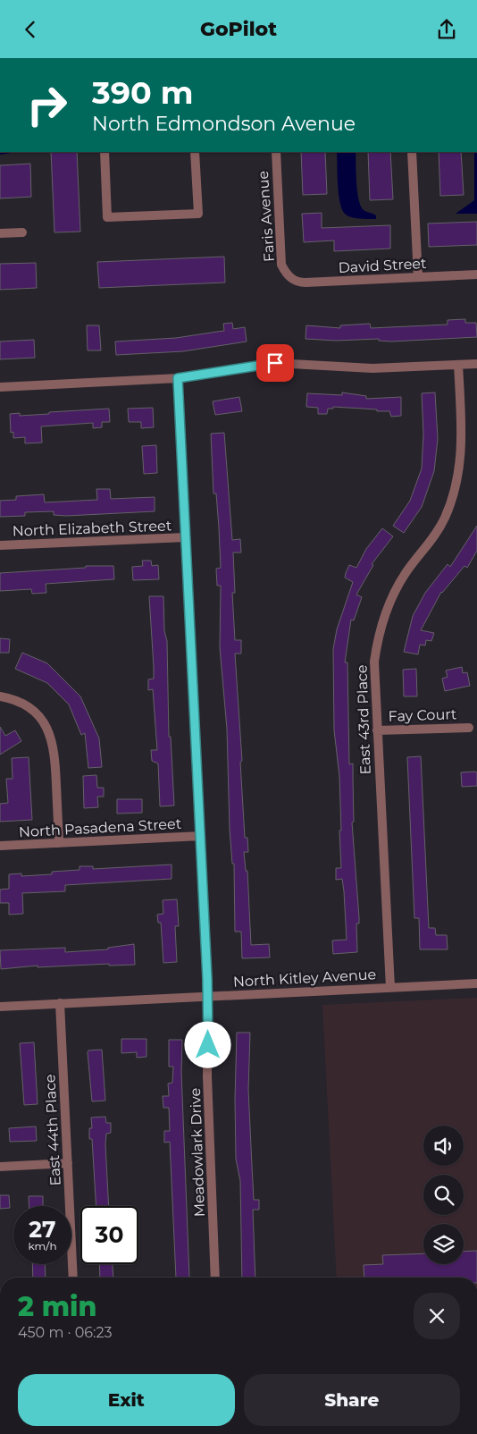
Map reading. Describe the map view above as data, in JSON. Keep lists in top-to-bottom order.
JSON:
{
  "streets": {
    "street": [
      "Faris Avenue",
      "David Street",
      "North Elizabeth Street",
      "Fay Court",
      "East 43rd Place",
      "North Pasadena Street",
      "North Kitley Avenue",
      "East 44th Place",
      "Meadowlark Drive"
    ]
  },
  "crossings": [
    ["Faris Avenue", "David Street"],
    ["North Elizabeth Street", "Meadowlark Drive"],
    ["Fay Court", "East 43rd Place"],
    ["East 43rd Place", "North Kitley Avenue"],
    ["North Pasadena Street", "Meadowlark Drive"],
    ["North Kitley Avenue", "East 44th Place"],
    ["North Kitley Avenue", "Meadowlark Drive"]
  ],
  "page": {
    "header": "GoPilot",
    "turn": ["390 m", "North Edmondson Avenue"],
    "speed": "27 km/h",
    "limit": "30",
    "heading": ["2 min", "450 m · 06:23"],
    "buttons": ["Exit", "Share"]
  }
}
